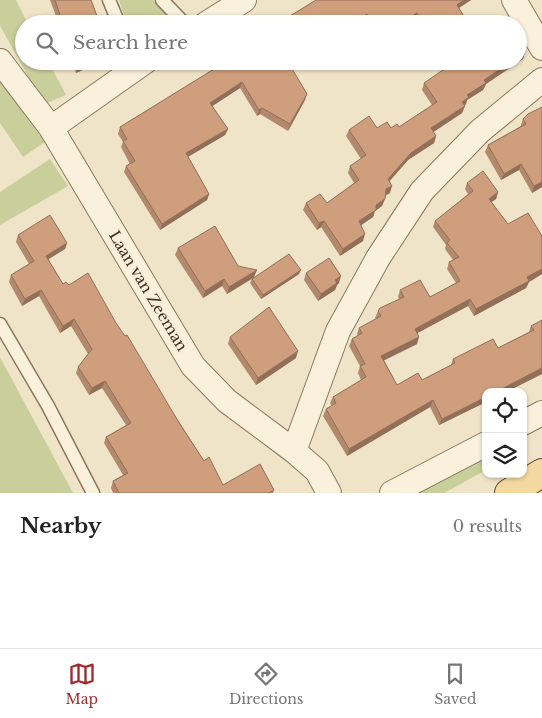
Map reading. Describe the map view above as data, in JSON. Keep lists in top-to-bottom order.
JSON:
{
  "streets": {
    "street": ["Laan van Zeeman"]
  },
  "page": {
    "search": "Search here",
    "heading": ["Nearby", "0 results"],
    "nav": ["Map", "Directions", "Saved"]
  }
}
